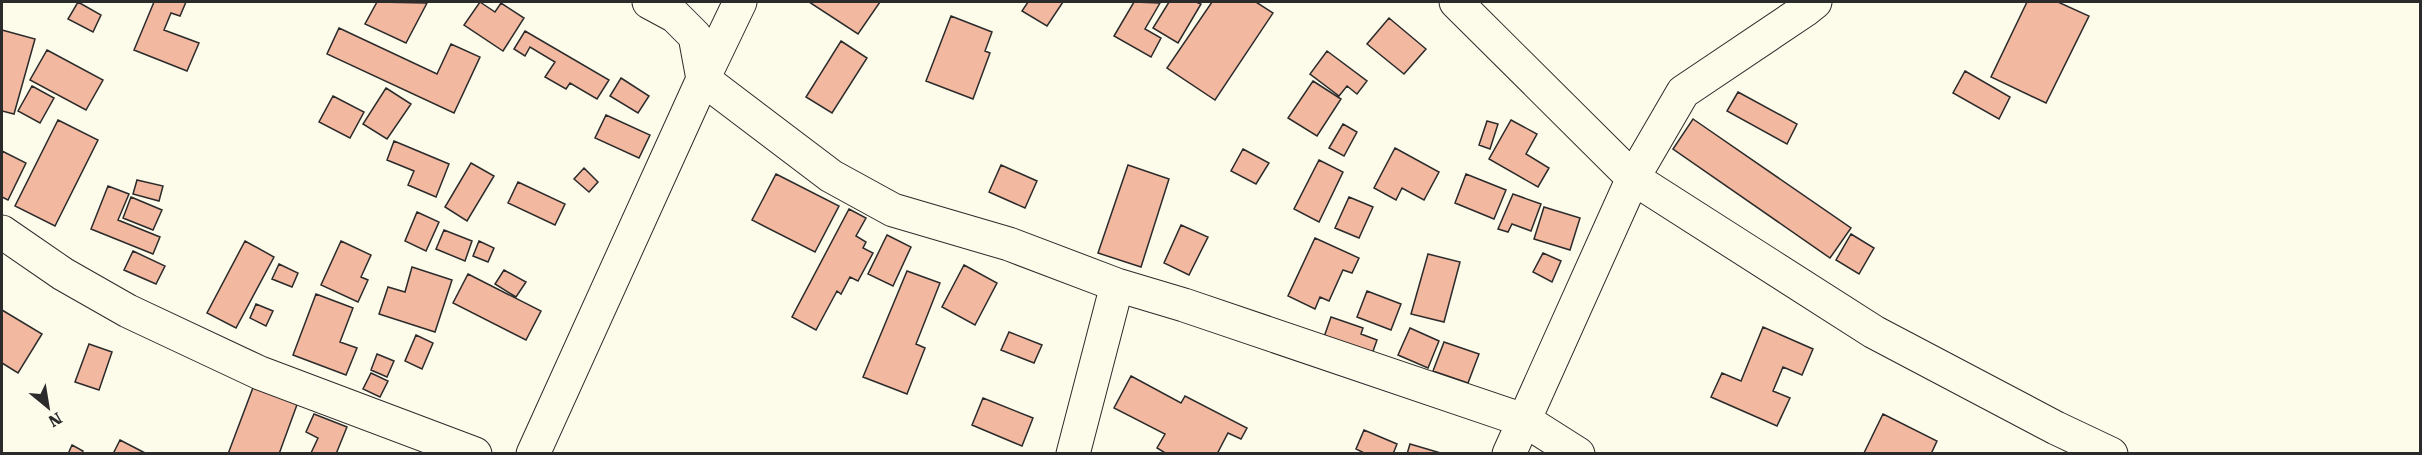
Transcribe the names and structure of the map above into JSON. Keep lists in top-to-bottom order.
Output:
{
  "north": "bottom right"
}
